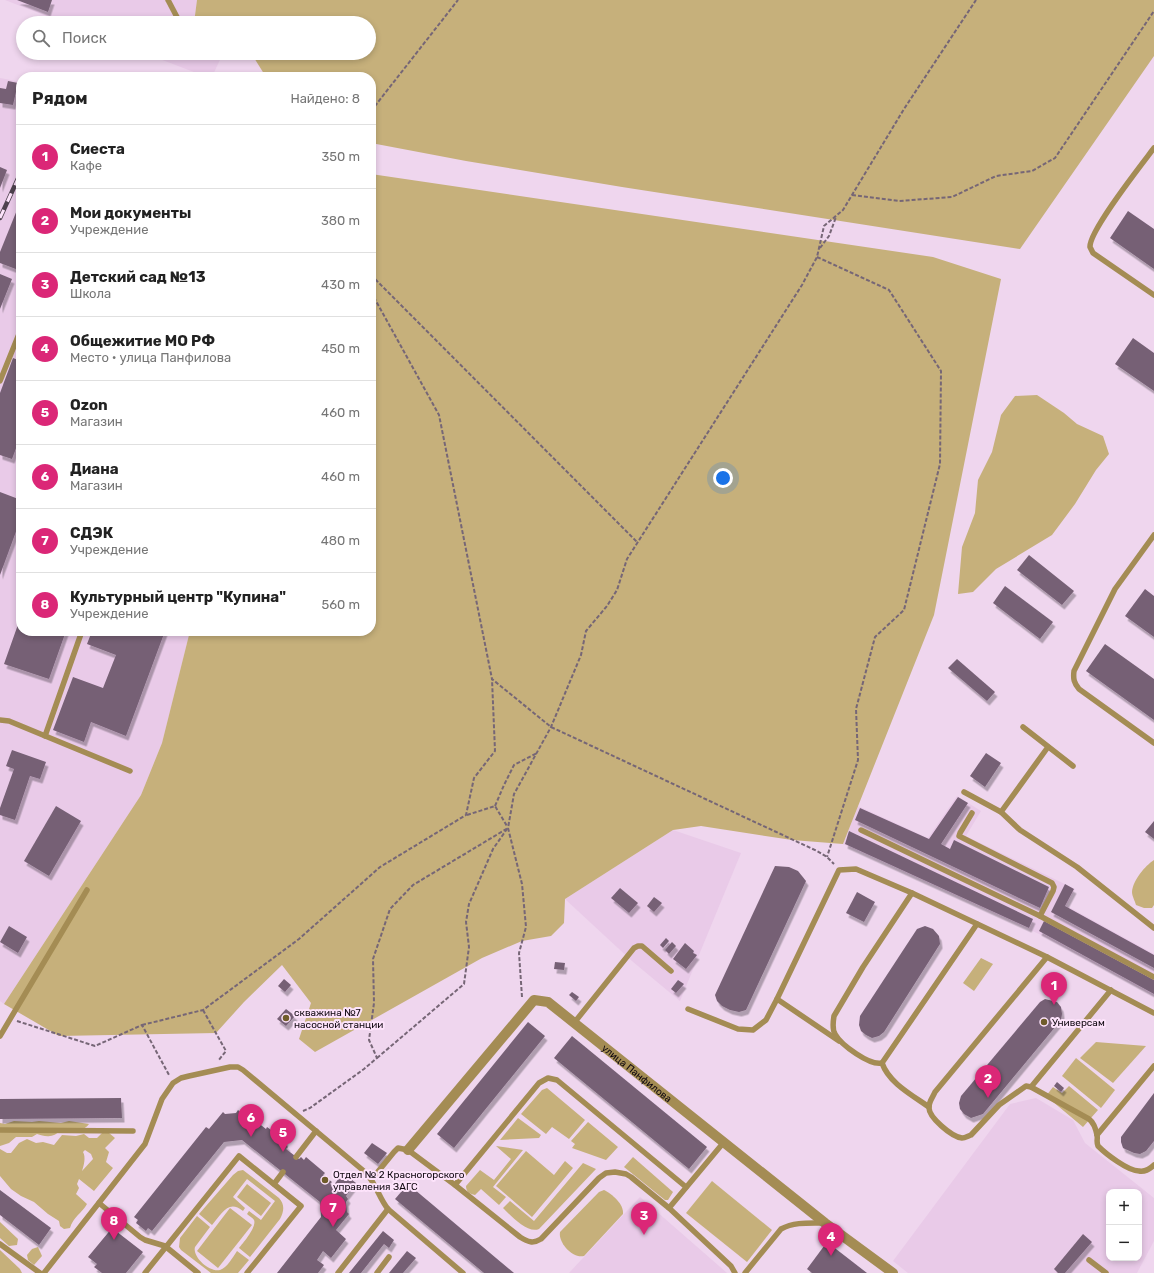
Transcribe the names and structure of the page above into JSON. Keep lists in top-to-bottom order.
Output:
{
  "streets": {
    "street": ["улица Панфилова"]
  },
  "places": ["скважина №7 насосной станции", "Универсам", "Отдел № 2 Красногорского управления ЗАГС"],
  "page": {
    "search": "Поиск",
    "heading": ["Рядом", "Найдено: 8"],
    "list": [
      {
        "mark": "1",
        "name": "Сиеста",
        "note": "Кафе",
        "value": "350 m"
      },
      {
        "mark": "2",
        "name": "Мои документы",
        "note": "Учреждение",
        "value": "380 m"
      },
      {
        "mark": "3",
        "name": "Детский сад №13",
        "note": "Школа",
        "value": "430 m"
      },
      {
        "mark": "4",
        "name": "Общежитие МО РФ",
        "note": "Место · улица Панфилова",
        "value": "450 m"
      },
      {
        "mark": "5",
        "name": "Ozon",
        "note": "Магазин",
        "value": "460 m"
      },
      {
        "mark": "6",
        "name": "Диана",
        "note": "Магазин",
        "value": "460 m"
      },
      {
        "mark": "7",
        "name": "СДЭК",
        "note": "Учреждение",
        "value": "480 m"
      },
      {
        "mark": "8",
        "name": "Культурный центр \"Купина\"",
        "note": "Учреждение",
        "value": "560 m"
      }
    ],
    "pins": [
      "1",
      "2",
      "6",
      "5",
      "7",
      "3",
      "8",
      "4"
    ],
    "map_buttons": ["+", "−"]
  }
}
